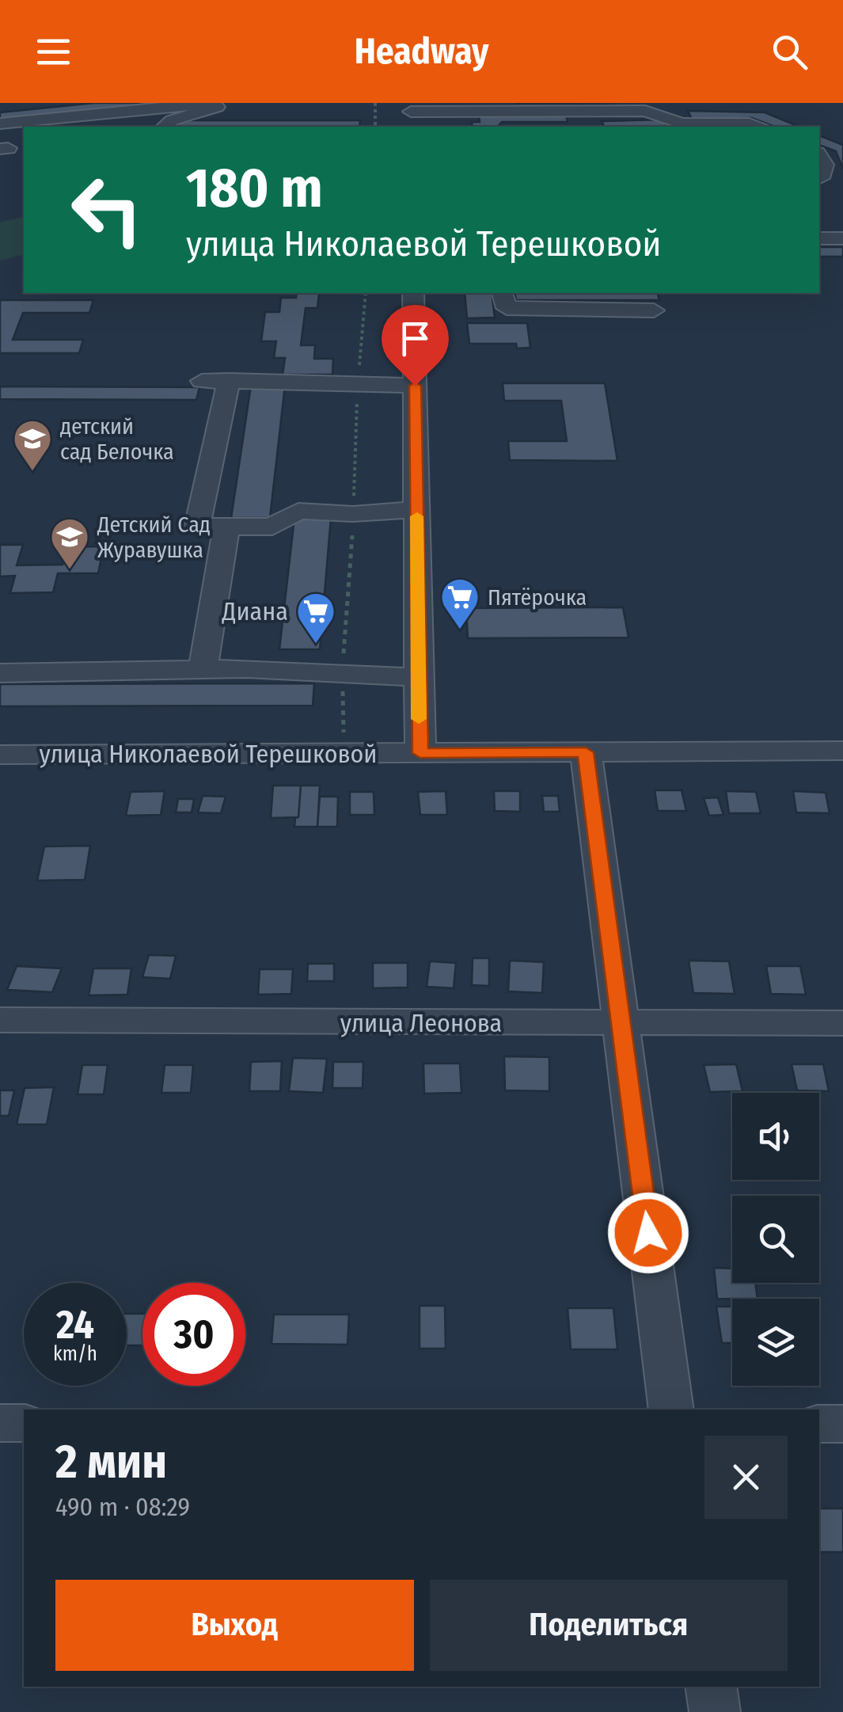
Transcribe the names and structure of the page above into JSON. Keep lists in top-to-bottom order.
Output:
{
  "streets": {
    "street": ["улица Николаевой Терешковой", "улица Леонова"]
  },
  "places": {
    "school or university": ["детский сад Белочка", "Детский Сад Журавушка"],
    "supermarket": ["Пятёрочка", "Диана"]
  },
  "page": {
    "header": "Headway",
    "turn": ["180 m", "улица Николаевой Терешковой"],
    "speed": "24 km/h",
    "limit": "30",
    "heading": ["2 мин", "490 m · 08:29"],
    "buttons": ["Выход", "Поделиться"]
  }
}
